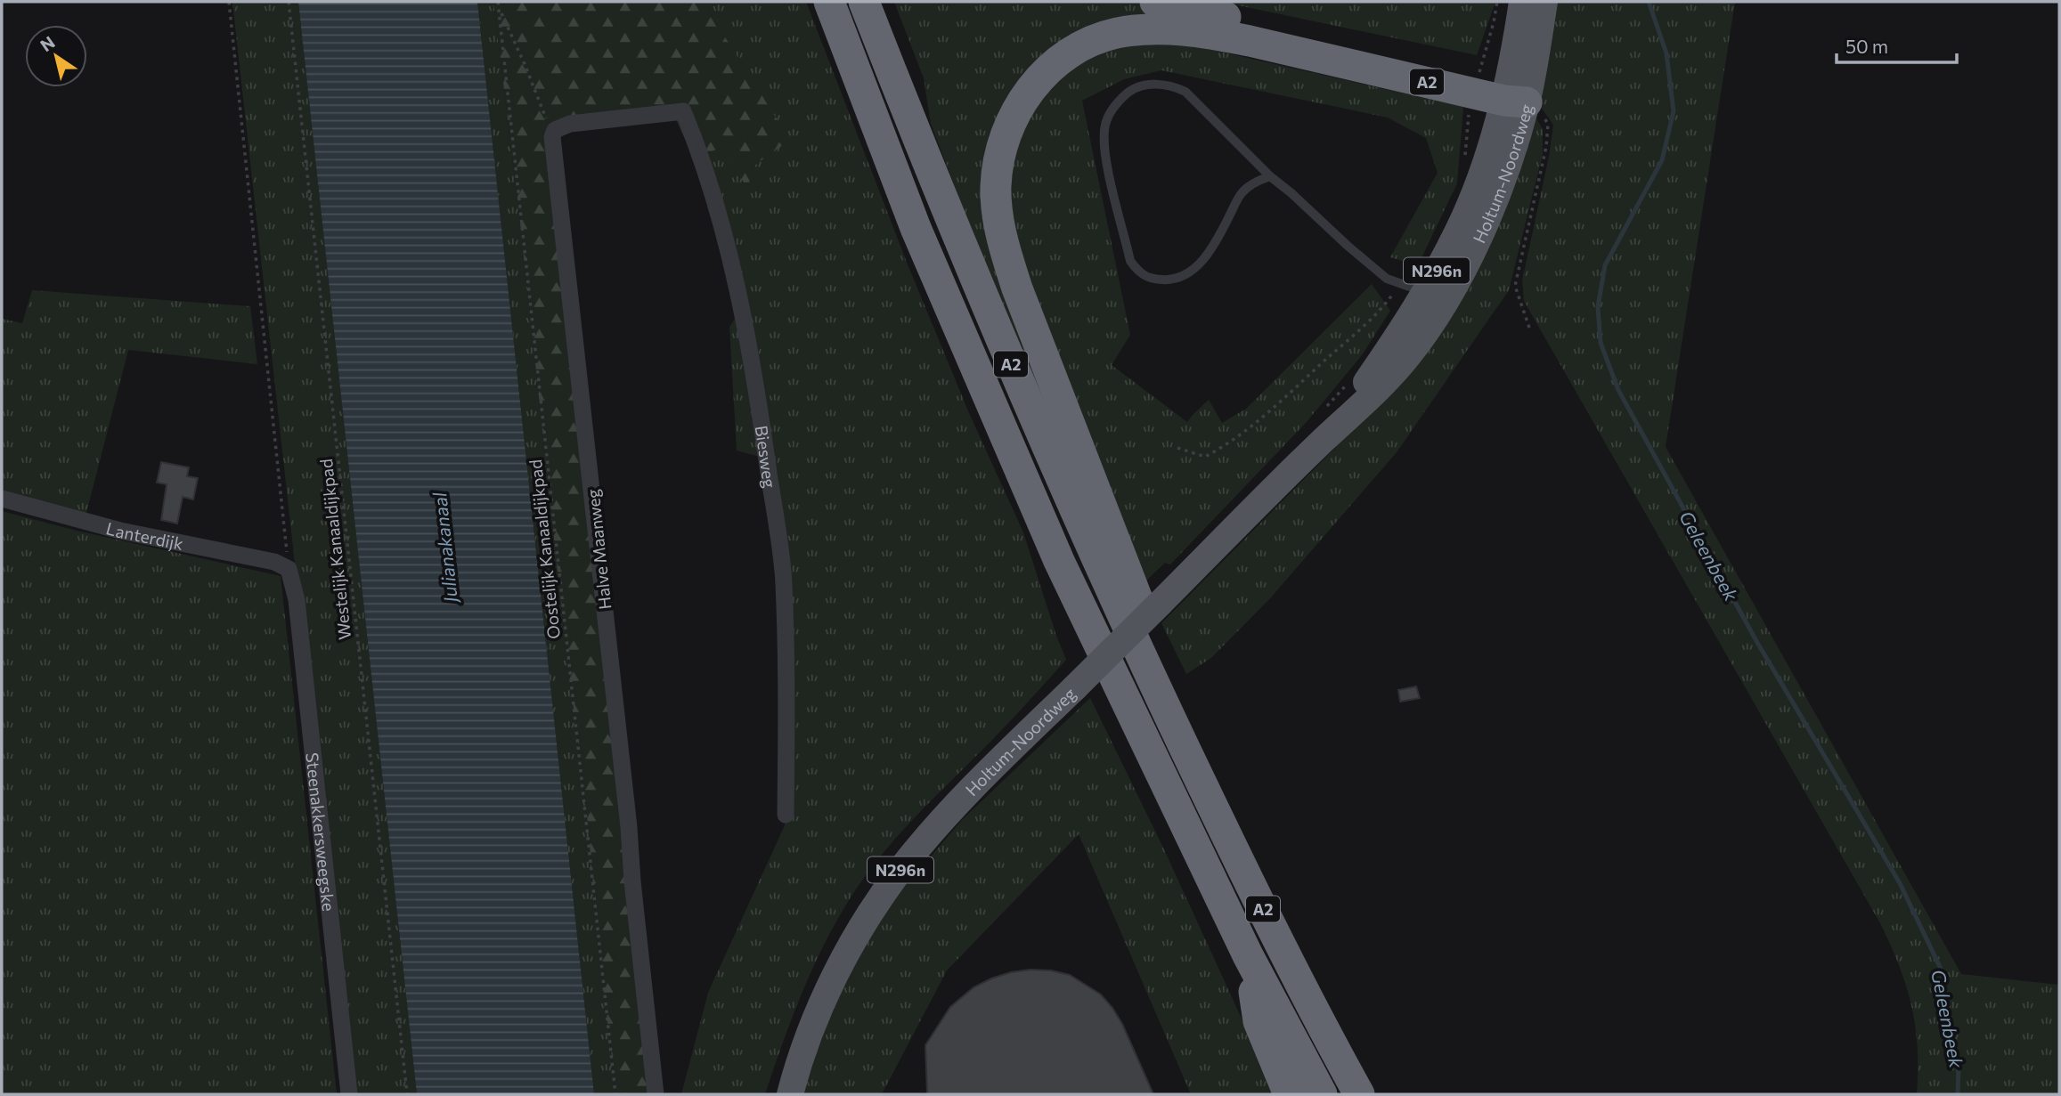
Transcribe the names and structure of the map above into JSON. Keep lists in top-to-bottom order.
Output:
{
  "streets": {
    "highway": ["A2"],
    "main road": ["Holtum-Noordweg", "N296n"],
    "street": [
      "Biesweg",
      "Lanterdijk",
      "Halve Maanweg",
      "Steenakkersweegske"
    ],
    "path": ["Westelijk Kanaaldijkpad", "Oostelijk Kanaaldijkpad"]
  },
  "crossings": [
    ["A2", "Holtum-Noordweg"],
    ["Biesweg", "Halve Maanweg"],
    ["Lanterdijk", "Steenakkersweegske"]
  ],
  "water": ["Julianakanaal", "Geleenbeek"],
  "scale_bar": "50 m",
  "north": "top left"
}
